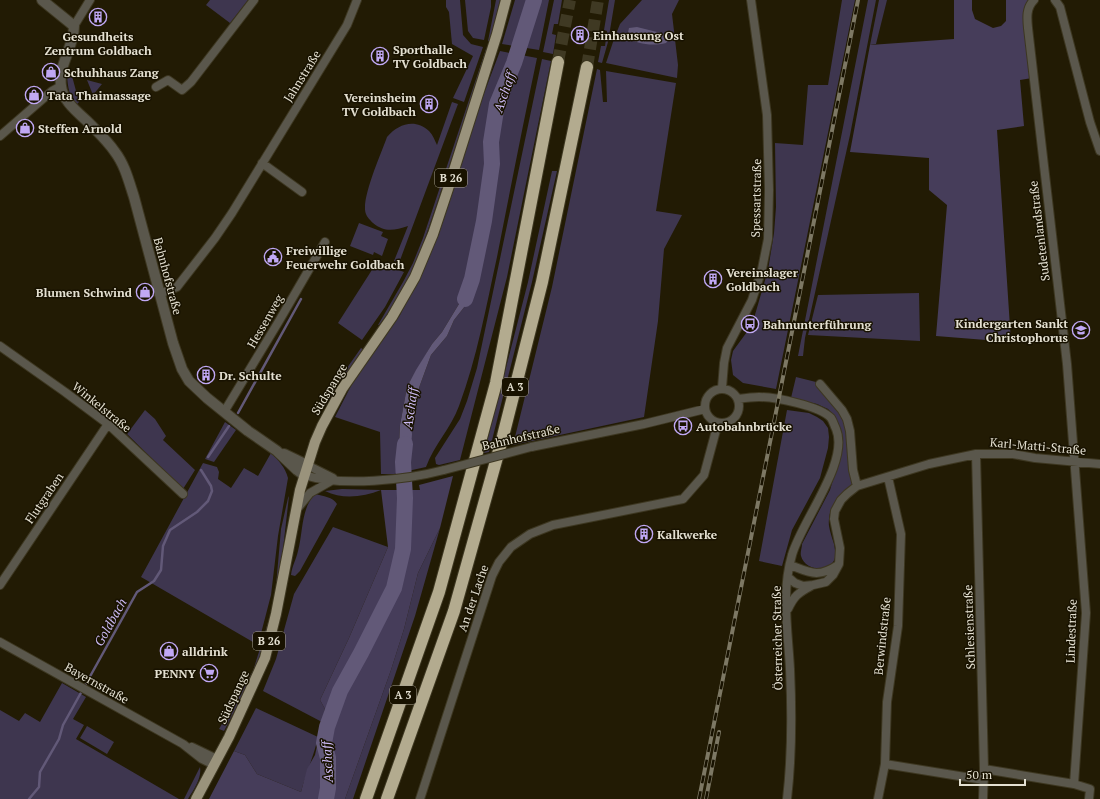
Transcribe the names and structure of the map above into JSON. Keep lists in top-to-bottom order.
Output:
{
  "streets": {
    "highway": ["A 3"],
    "main road": ["B 26", "Südspange"],
    "street": [
      "Jahnstraße",
      "Spessartstraße",
      "Sudetenlandstraße",
      "Bahnhofstraße",
      "Hessenweg",
      "Winkelstraße",
      "Karl-Matti-Straße",
      "Flutgraben",
      "An der Lache",
      "Schlesienstraße",
      "Lindestraße",
      "Berwindstraße",
      "Österreicher Straße",
      "Bayernstraße"
    ]
  },
  "crossings": [
    ["Jahnstraße", "Bahnhofstraße"],
    ["Spessartstraße", "Bahnhofstraße"],
    ["Spessartstraße", "An der Lache"],
    ["Spessartstraße", "Österreicher Straße"],
    ["Sudetenlandstraße", "Karl-Matti-Straße"],
    ["Sudetenlandstraße", "Lindestraße"],
    ["Bahnhofstraße", "Hessenweg"],
    ["Bahnhofstraße", "Südspange"],
    ["Bahnhofstraße", "An der Lache"],
    ["Bahnhofstraße", "Österreicher Straße"],
    ["Südspange", "Bayernstraße"],
    ["Winkelstraße", "Flutgraben"],
    ["Karl-Matti-Straße", "Schlesienstraße"],
    ["Karl-Matti-Straße", "Lindestraße"],
    ["Karl-Matti-Straße", "Berwindstraße"],
    ["An der Lache", "Österreicher Straße"]
  ],
  "water": ["Aschaff", "Goldbach"],
  "places": {
    "building": [
      "Gesundheits Zentrum Goldbach",
      "Einhausung Ost",
      "Sporthalle TV Goldbach",
      "Vereinsheim TV Goldbach",
      "Vereinslager Goldbach",
      "Dr. Schulte",
      "Kalkwerke"
    ],
    "shop": [
      "Schuhhaus Zang",
      "Tata Thaimassage",
      "Steffen Arnold",
      "Blumen Schwind",
      "alldrink"
    ],
    "public building": ["Freiwillige Feuerwehr Goldbach"],
    "bus stop": ["Bahnunterführung", "Autobahnbrücke"],
    "school or university": ["Kindergarten Sankt Christophorus"],
    "supermarket": ["PENNY"]
  },
  "scale_bar": "50 m"
}
